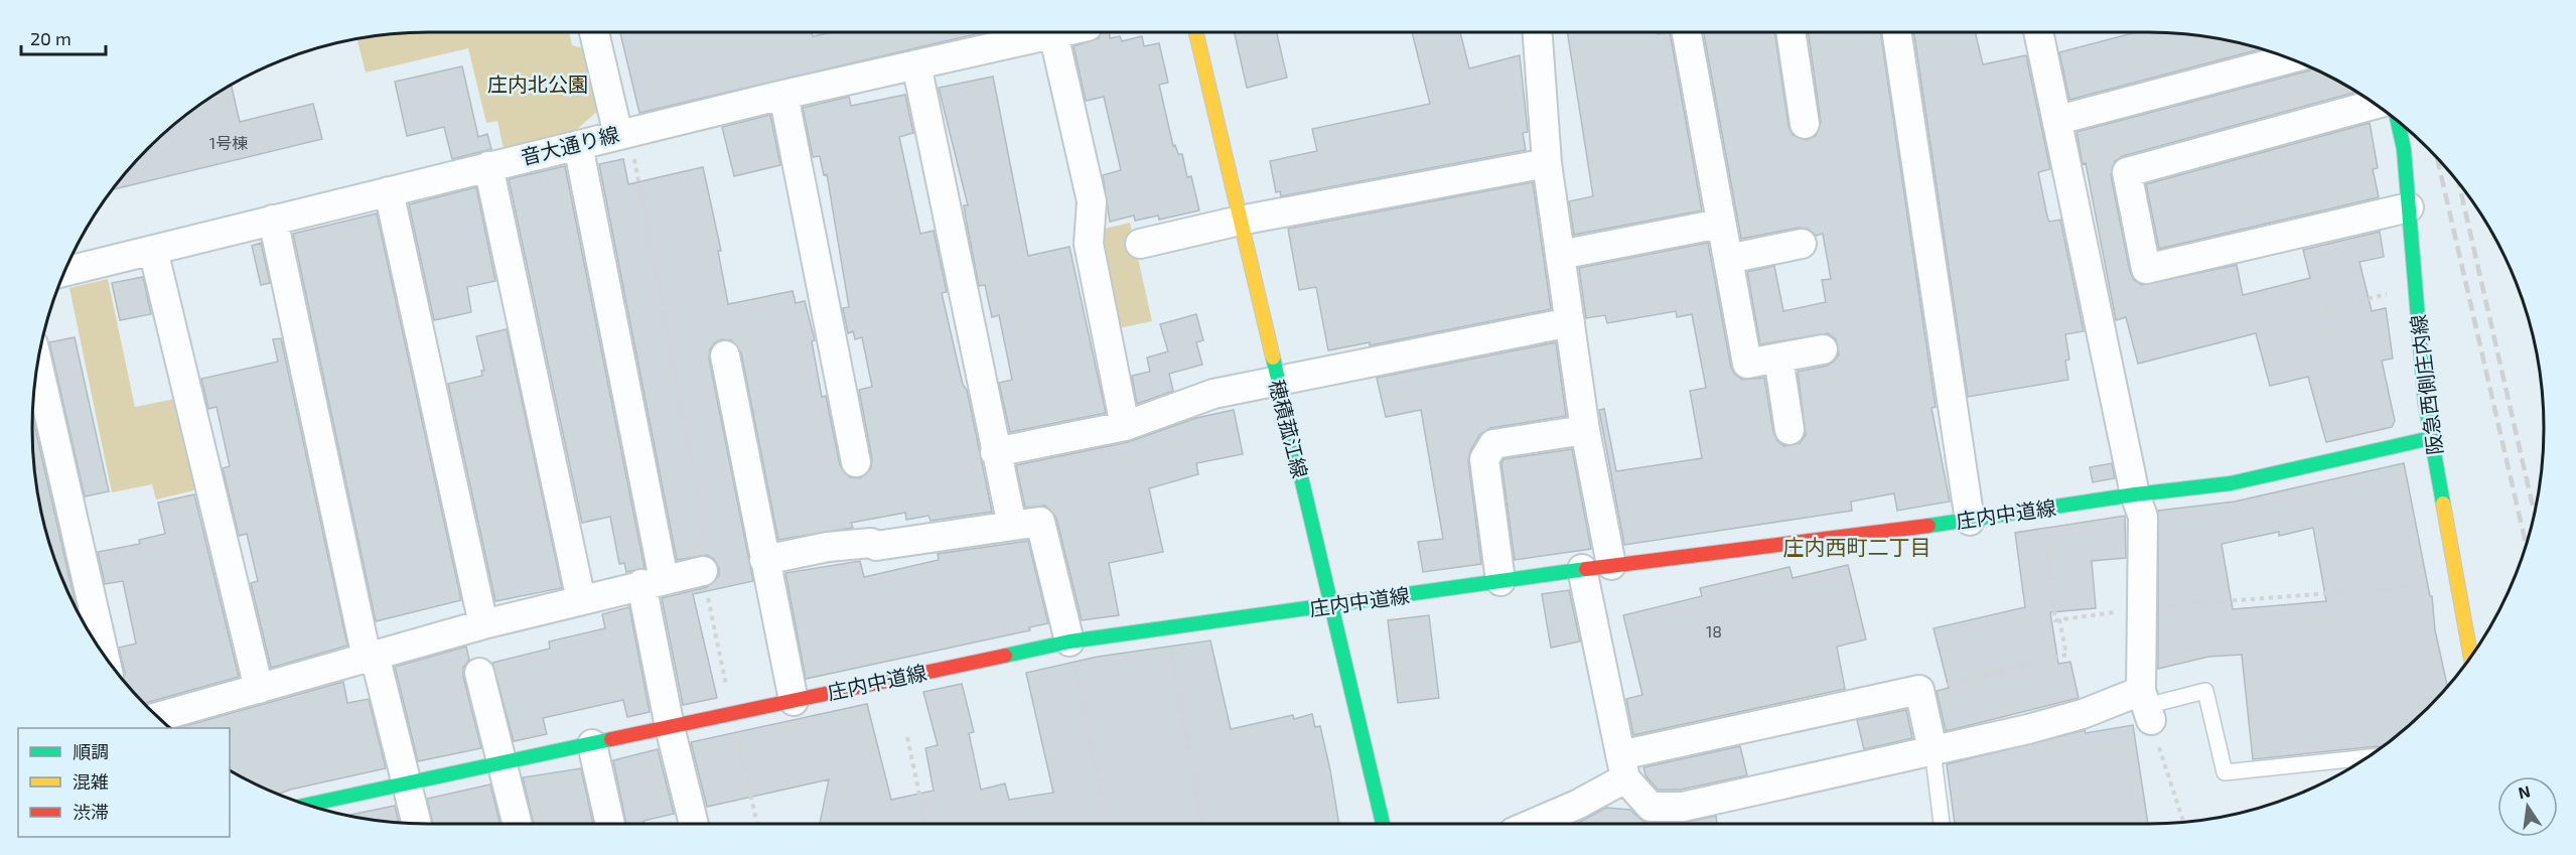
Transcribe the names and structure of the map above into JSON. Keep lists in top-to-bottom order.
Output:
{
  "streets": {
    "street": [
      "音大通り線",
      "阪急西側庄内線",
      "穂積菰江線",
      "庄内中道線"
    ]
  },
  "crossings": [
    ["阪急西側庄内線", "庄内中道線"],
    ["穂積菰江線", "庄内中道線"]
  ],
  "districts": ["庄内西町二丁目"],
  "parks": ["庄内北公園"],
  "house_numbers": ["1号棟", "18"],
  "legend": ["順調", "混雑", "渋滞"],
  "scale_bar": "20 m",
  "north": "top"
}
